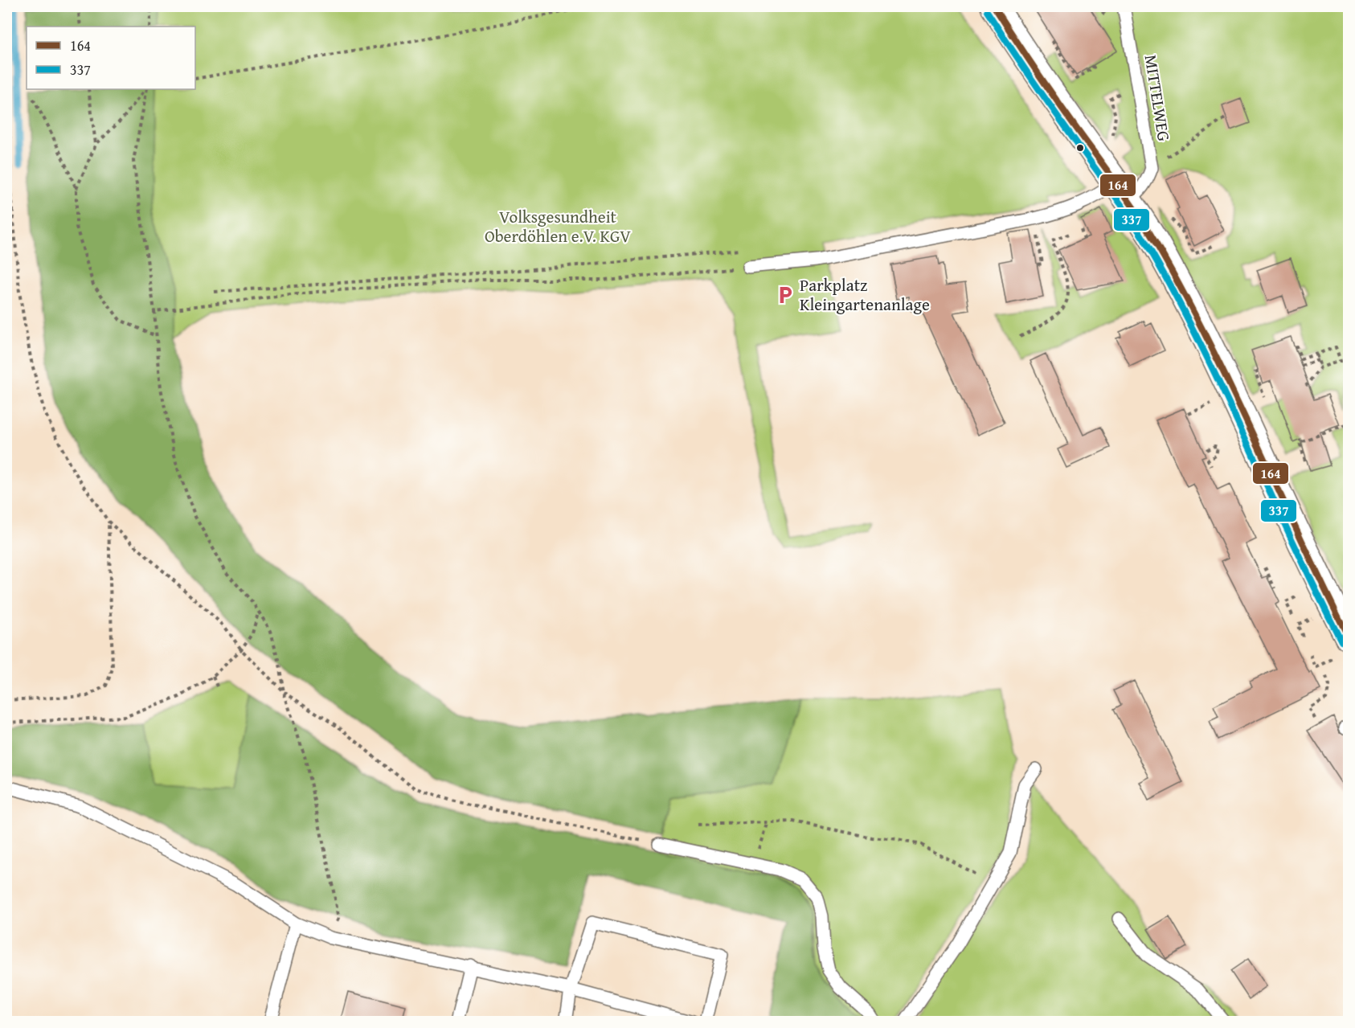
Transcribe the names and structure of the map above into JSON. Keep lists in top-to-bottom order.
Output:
{
  "streets": {
    "lane": ["MITTELWEG"]
  },
  "parks": ["Volksgesundheit Oberdöhlen e.V. KGV"],
  "places": {
    "parking": ["Parkplatz Kleingartenanlage"]
  },
  "lines": ["transit line 164", "transit line 337"],
  "legend": ["164", "337"]
}
